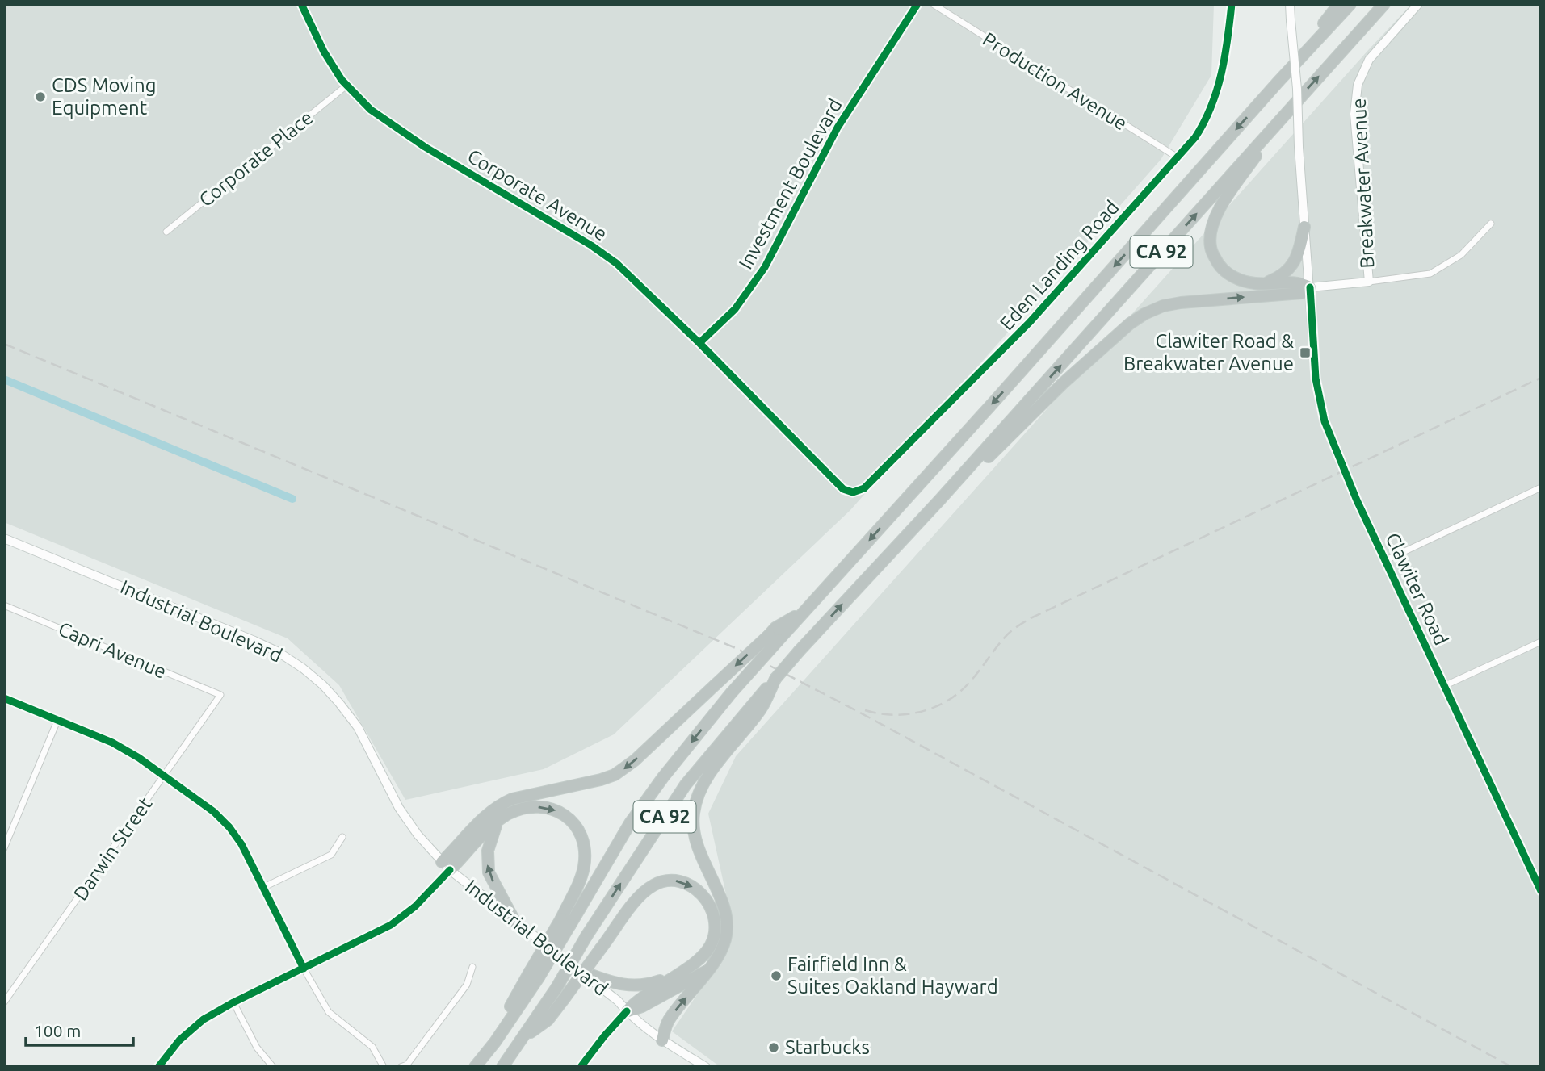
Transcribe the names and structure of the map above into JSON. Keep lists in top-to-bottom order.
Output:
{
  "streets": {
    "highway": ["CA 92"],
    "street": [
      "Production Avenue",
      "Corporate Place",
      "Breakwater Avenue",
      "Investment Boulevard",
      "Corporate Avenue",
      "Eden Landing Road",
      "Clawiter Road",
      "Industrial Boulevard",
      "Capri Avenue",
      "Darwin Street"
    ]
  },
  "crossings": [
    ["Production Avenue", "Eden Landing Road"],
    ["Corporate Place", "Corporate Avenue"],
    ["Investment Boulevard", "Corporate Avenue"],
    ["Corporate Avenue", "Eden Landing Road"],
    ["Capri Avenue", "Darwin Street"]
  ],
  "places": {
    "other": ["CDS Moving Equipment", "Fairfield Inn & Suites Oakland Hayward", "Starbucks"],
    "transit": ["Clawiter Road & Breakwater Avenue"]
  },
  "scale_bar": "100 m"
}
